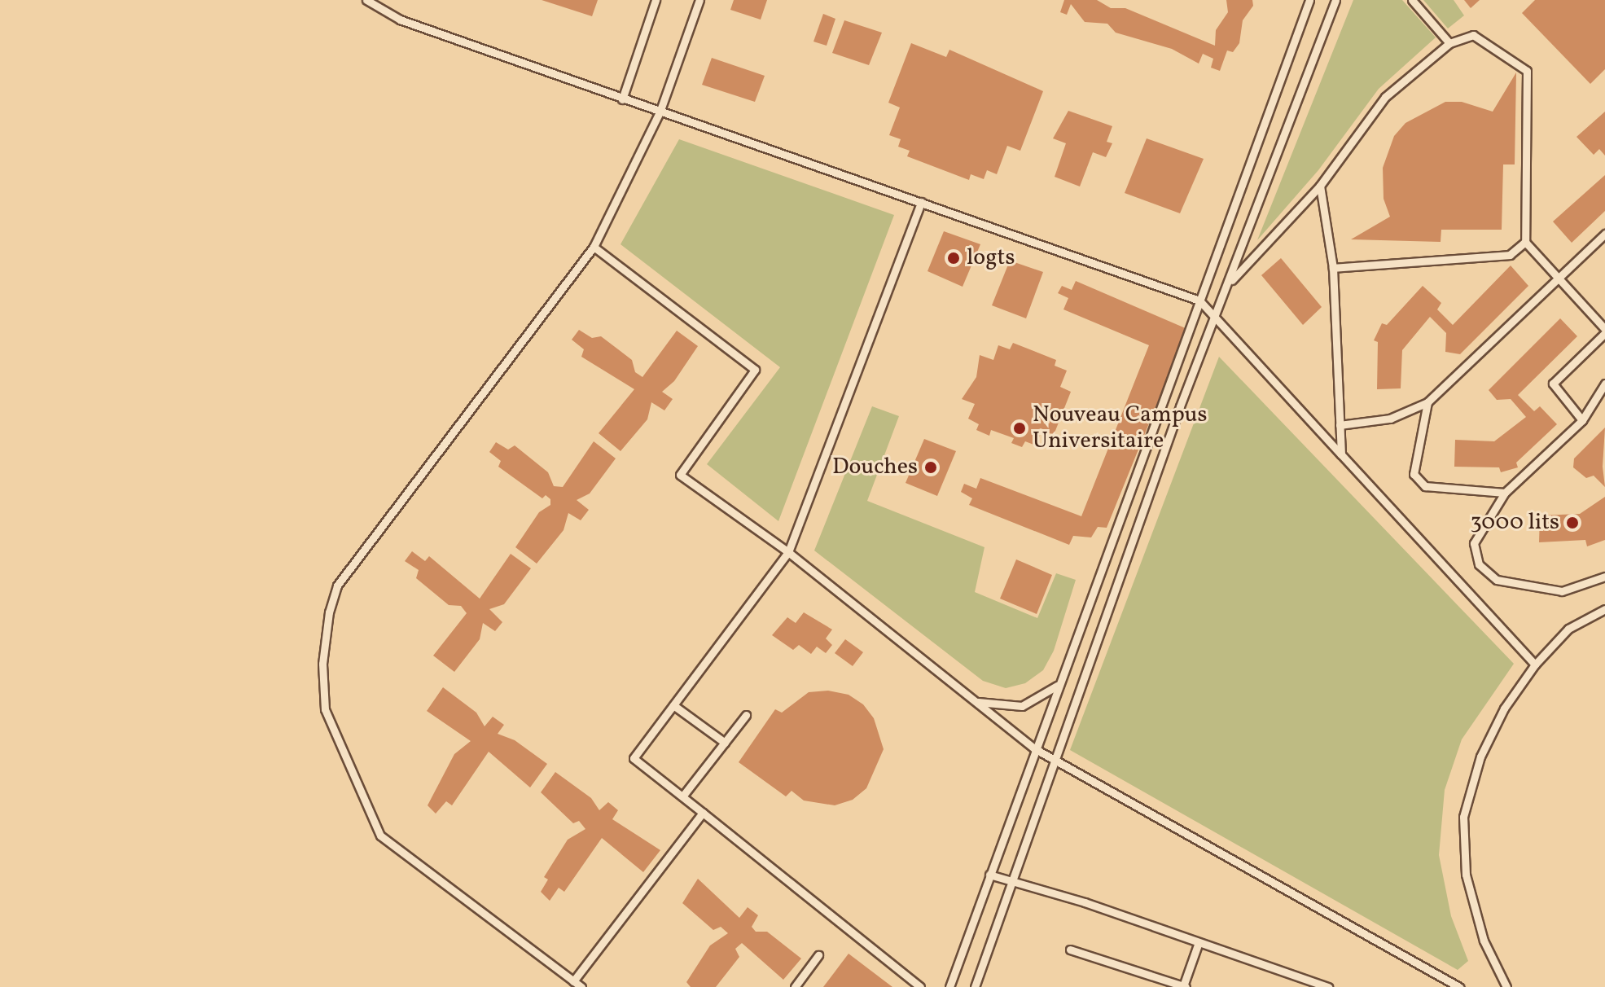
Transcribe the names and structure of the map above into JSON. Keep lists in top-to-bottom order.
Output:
{
  "places": [
    "logts",
    "Nouveau Campus Universitaire",
    "Douches",
    "3000 lits"
  ]
}
